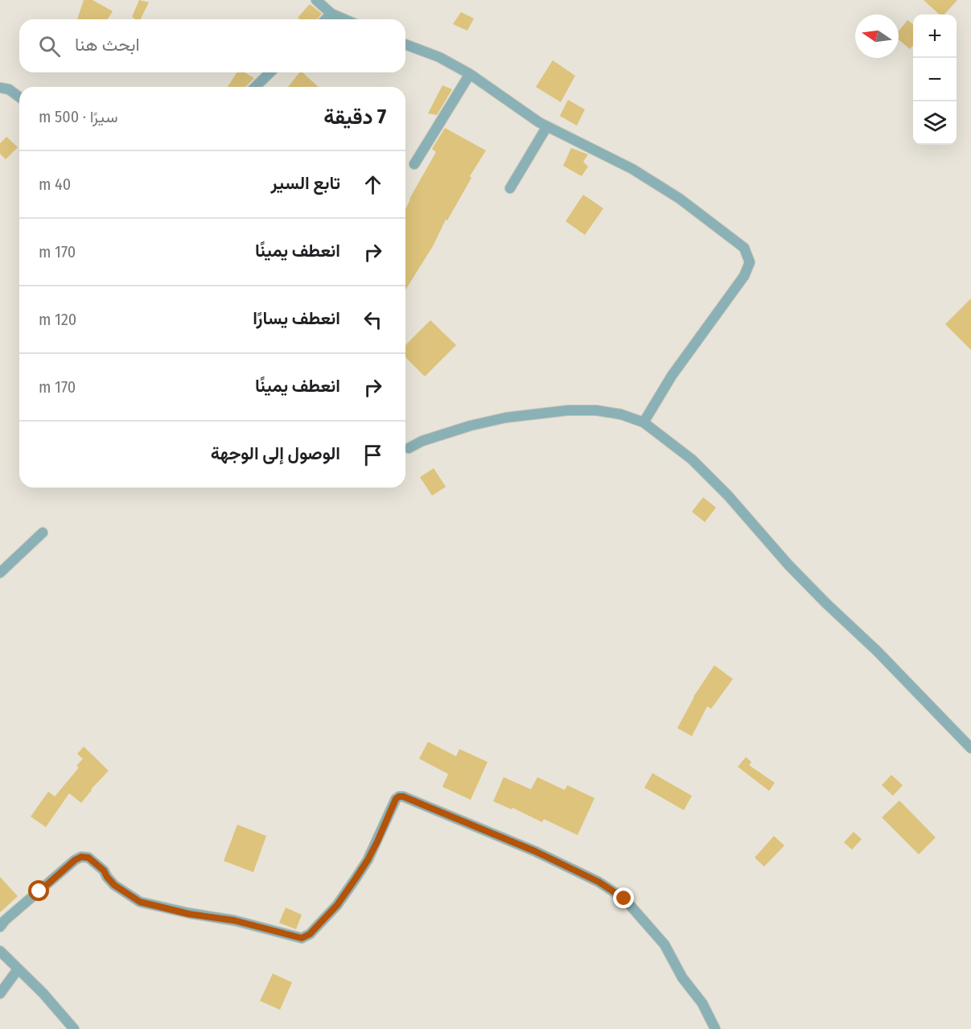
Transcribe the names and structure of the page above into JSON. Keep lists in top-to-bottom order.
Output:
{
  "north": "left",
  "page": {
    "map_buttons": ["+", "−"],
    "search": "ابحث هنا",
    "heading": ["7 دقيقة", "سيرًا · 500 m"],
    "list": [
      ["تابع السير", "40 m"],
      ["انعطف يمينًا", "170 m"],
      ["انعطف يسارًا", "120 m"],
      ["انعطف يمينًا", "170 m"],
      "الوصول إلى الوجهة"
    ]
  }
}
